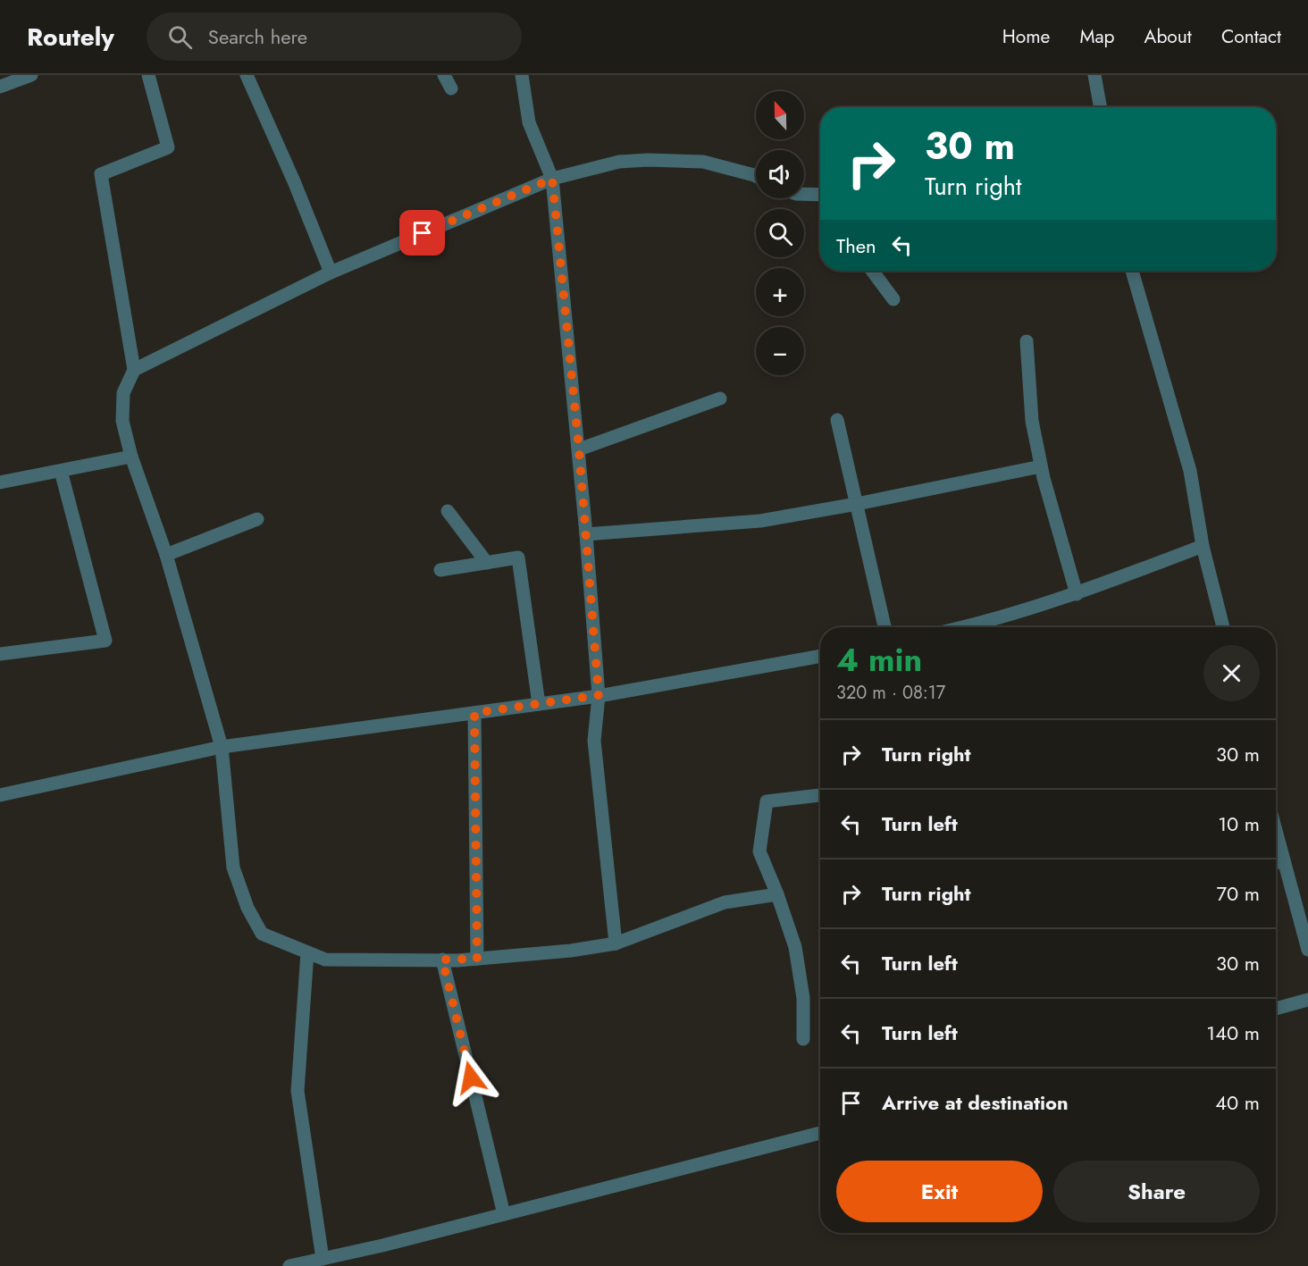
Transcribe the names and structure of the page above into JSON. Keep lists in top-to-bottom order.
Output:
{
  "north": "top",
  "page": {
    "header": "Routely",
    "search": "Search here",
    "nav": [
      "Home",
      "Map",
      "About",
      "Contact"
    ],
    "map_buttons": ["+", "−"],
    "turn": ["30 m", "Turn right"],
    "then": "Then",
    "heading": ["4 min", "320 m · 08:17"],
    "list": [
      {
        "name": "Turn right",
        "value": "30 m"
      },
      {
        "name": "Turn left",
        "value": "10 m"
      },
      {
        "name": "Turn right",
        "value": "70 m"
      },
      {
        "name": "Turn left",
        "value": "30 m"
      },
      {
        "name": "Turn left",
        "value": "140 m"
      },
      {
        "name": "Arrive at destination",
        "value": "40 m"
      }
    ],
    "buttons": ["Exit", "Share"]
  }
}
